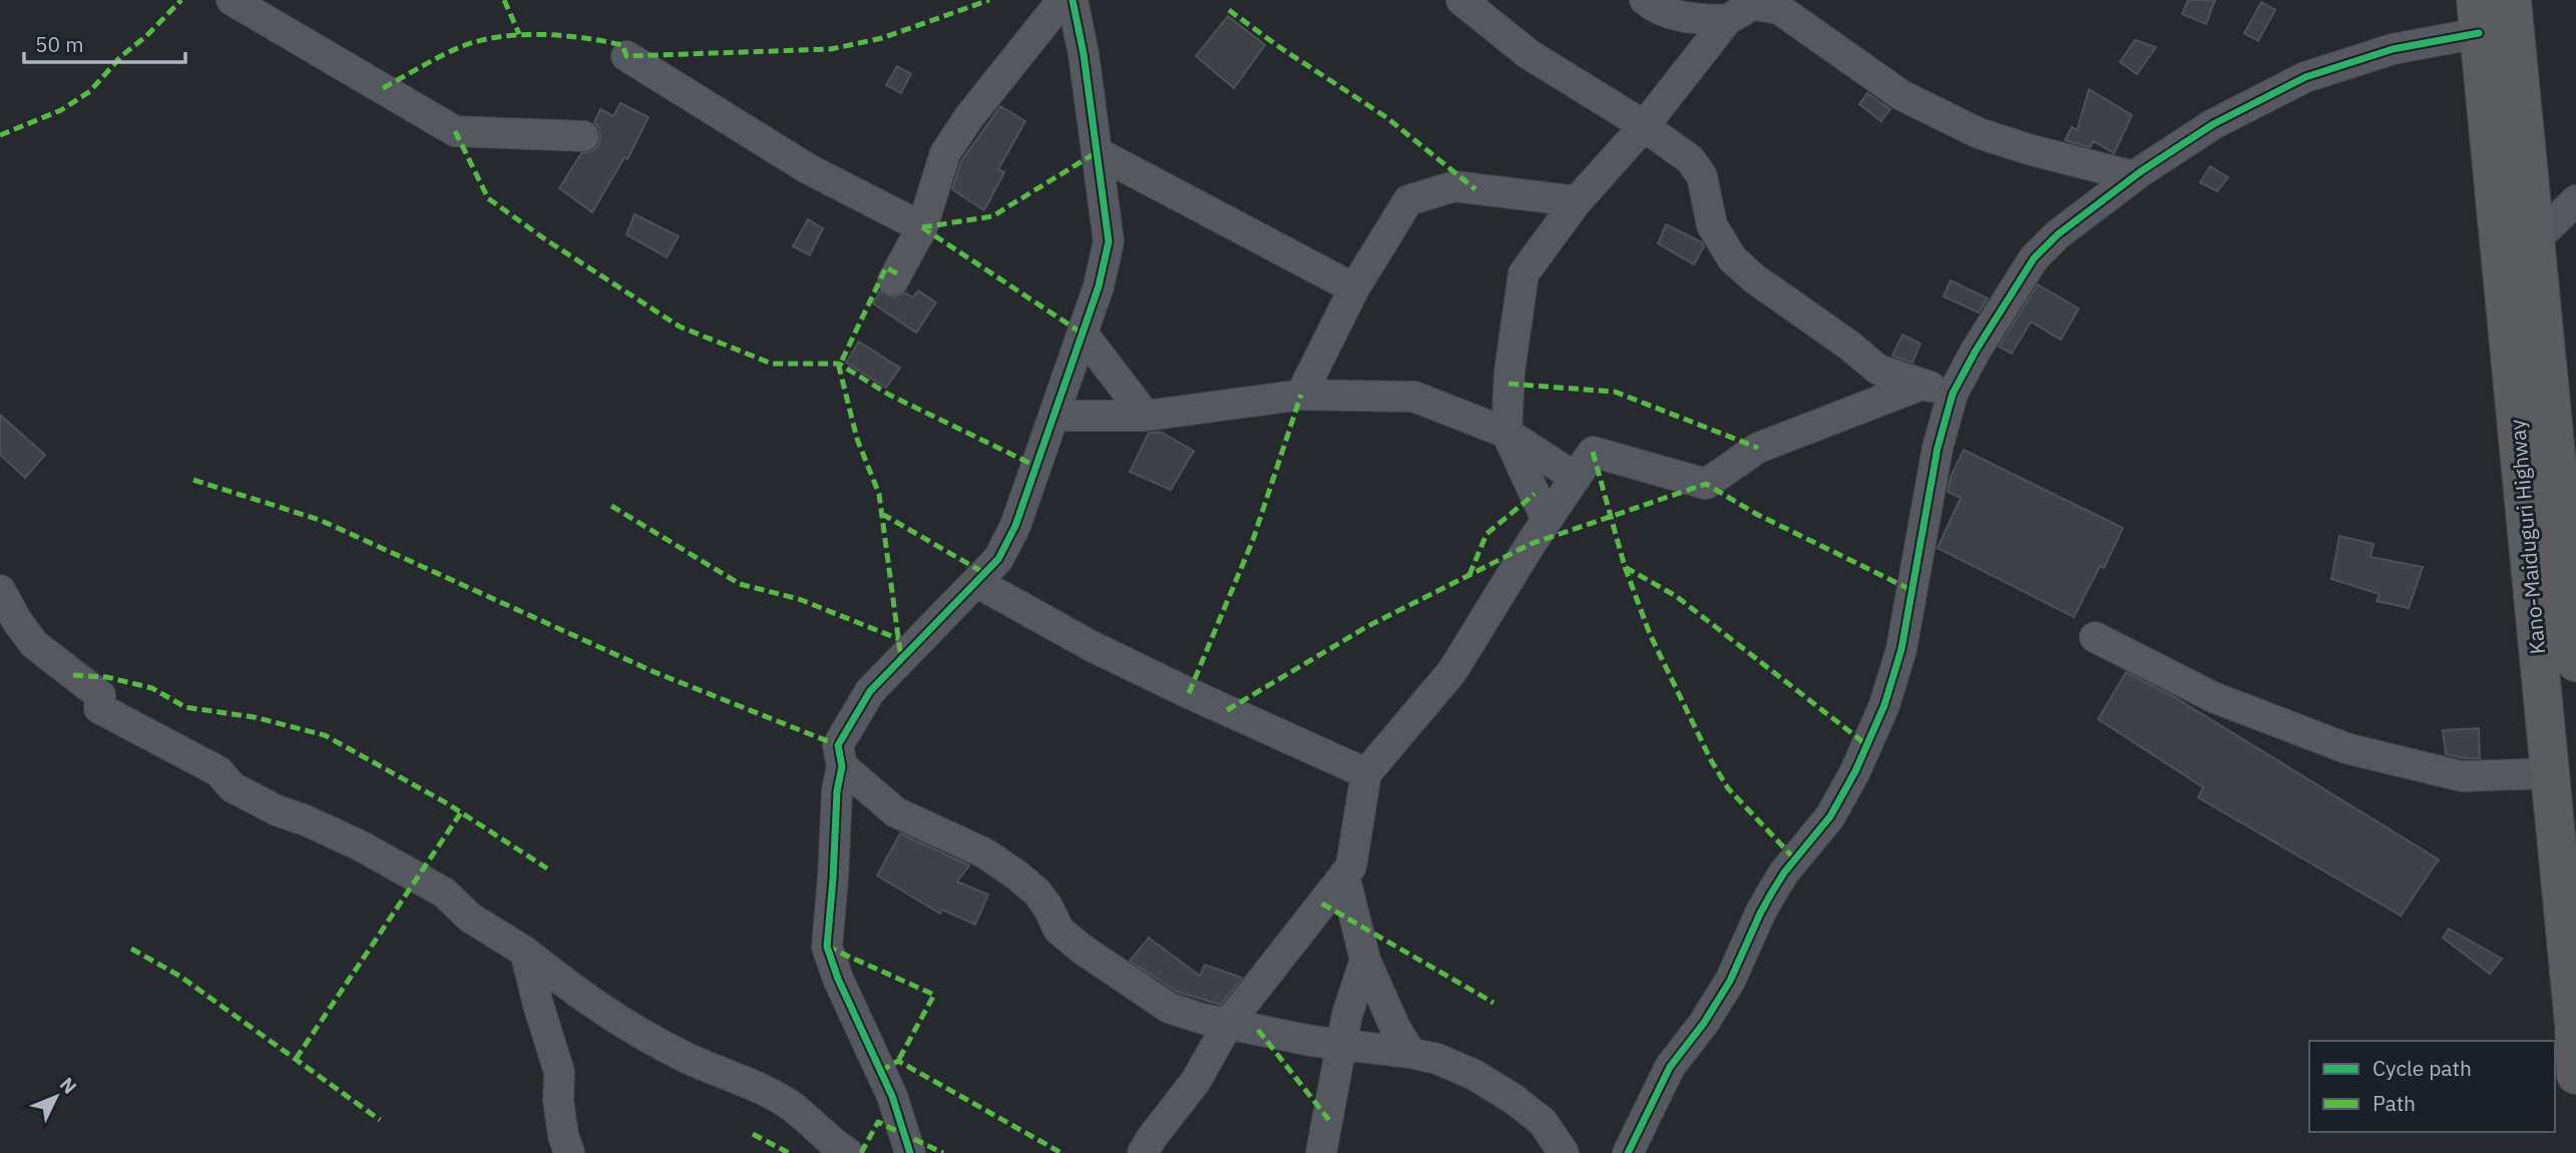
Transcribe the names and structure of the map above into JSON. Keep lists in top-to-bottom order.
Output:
{
  "streets": {
    "highway": ["Kano-Maiduguri Highway"]
  },
  "legend": ["Cycle path", "Path"],
  "scale_bar": "50 m",
  "north": "top right"
}
